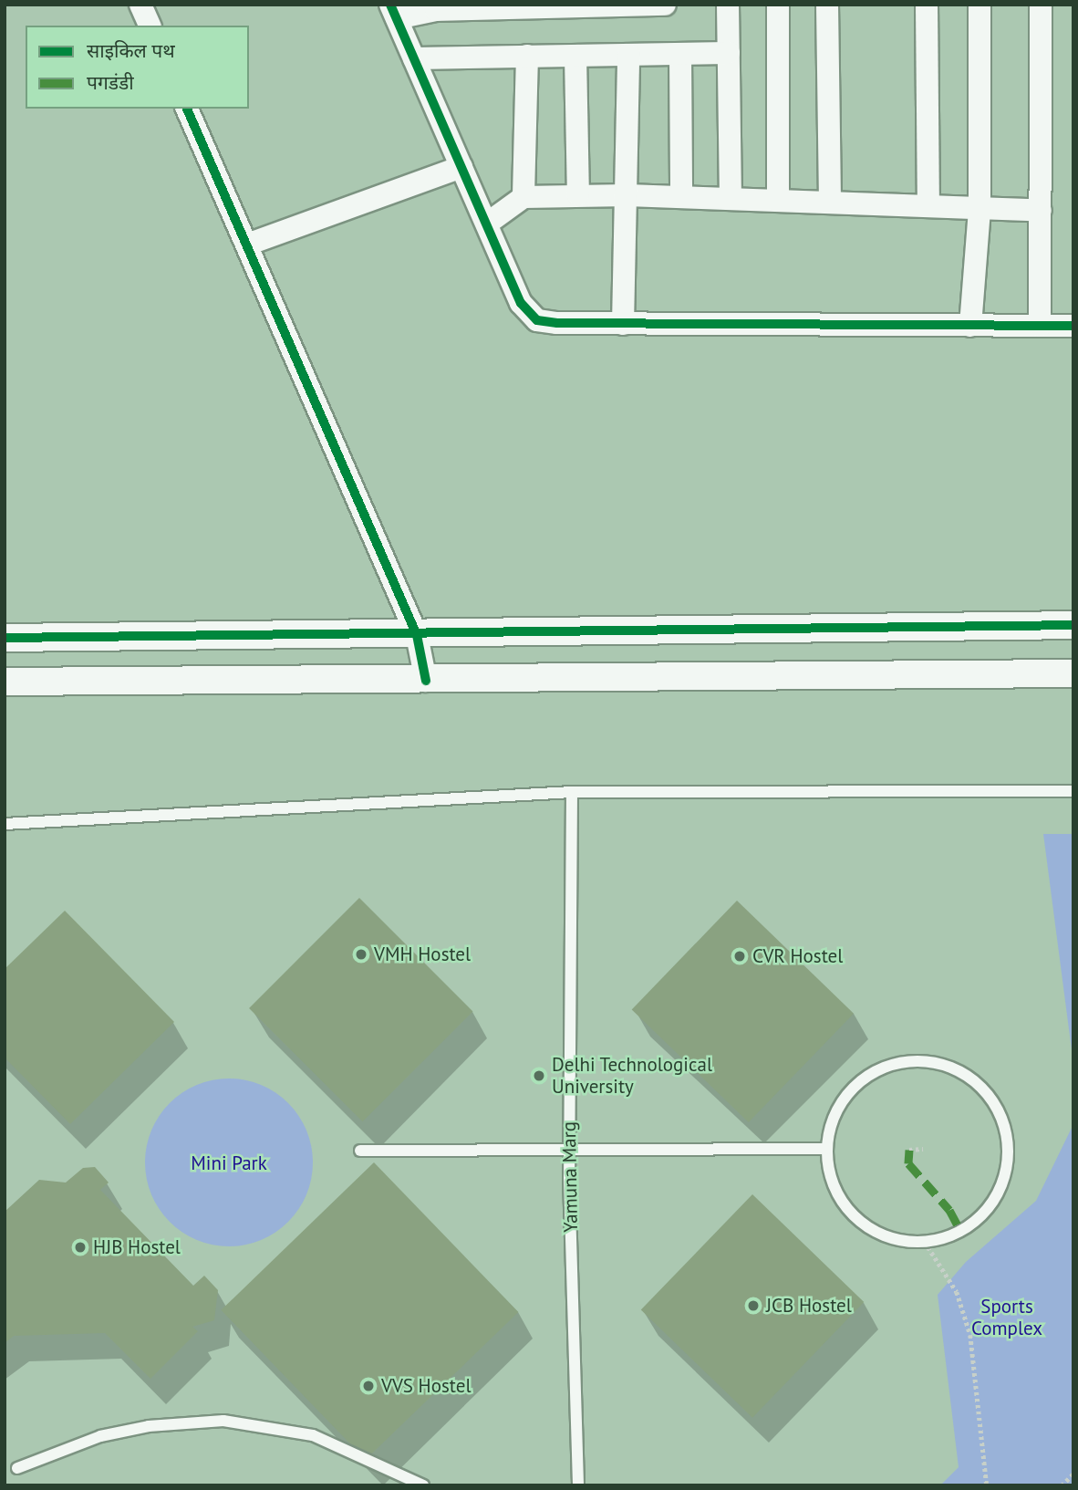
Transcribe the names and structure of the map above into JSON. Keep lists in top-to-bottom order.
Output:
{
  "streets": {
    "lane": ["Yamuna Marg"]
  },
  "parks": ["Mini Park", "Sports Complex"],
  "places": [
    "VMH Hostel",
    "CVR Hostel",
    "Delhi Technological University",
    "HJB Hostel",
    "JCB Hostel",
    "VVS Hostel"
  ],
  "legend": ["साइकिल पथ", "पगडंडी"]
}
